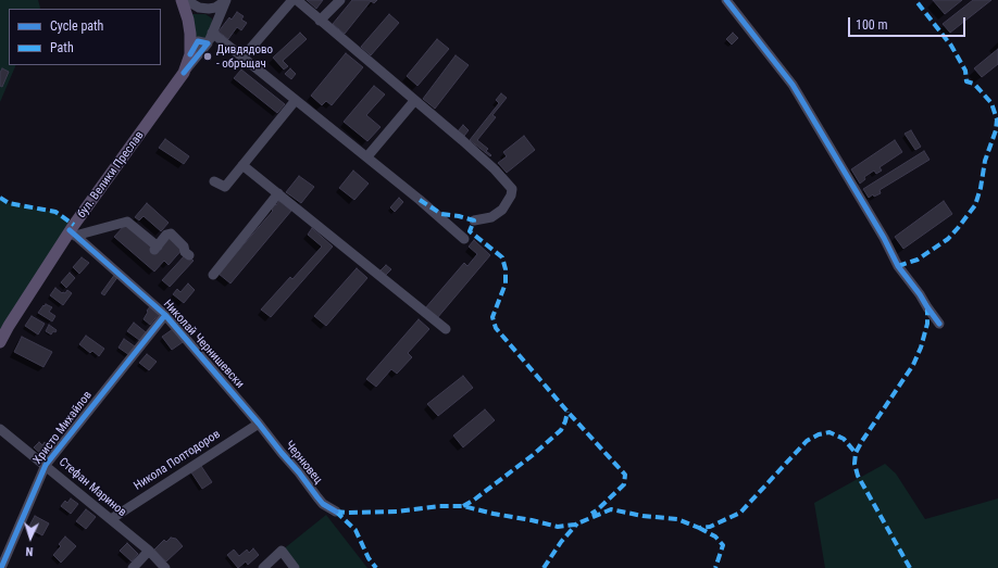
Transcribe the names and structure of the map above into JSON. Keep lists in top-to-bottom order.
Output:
{
  "streets": {
    "main road": ["бул. Велики Преслав"],
    "street": [
      "Николай Чернишевски",
      "Христо Михайлов",
      "Никола Поптодоров",
      "Чернювец",
      "Стефан Маринов"
    ]
  },
  "crossings": [
    ["бул. Велики Преслав", "Николай Чернишевски"],
    ["Николай Чернишевски", "Христо Михайлов"],
    ["Николай Чернишевски", "Никола Поптодоров"],
    ["Николай Чернишевски", "Чернювец"],
    ["Христо Михайлов", "Стефан Маринов"],
    ["Никола Поптодоров", "Чернювец"],
    ["Никола Поптодоров", "Стефан Маринов"]
  ],
  "places": ["Дивдядово - обръщач"],
  "legend": ["Cycle path", "Path"],
  "scale_bar": "100 m",
  "north": "bottom"
}
